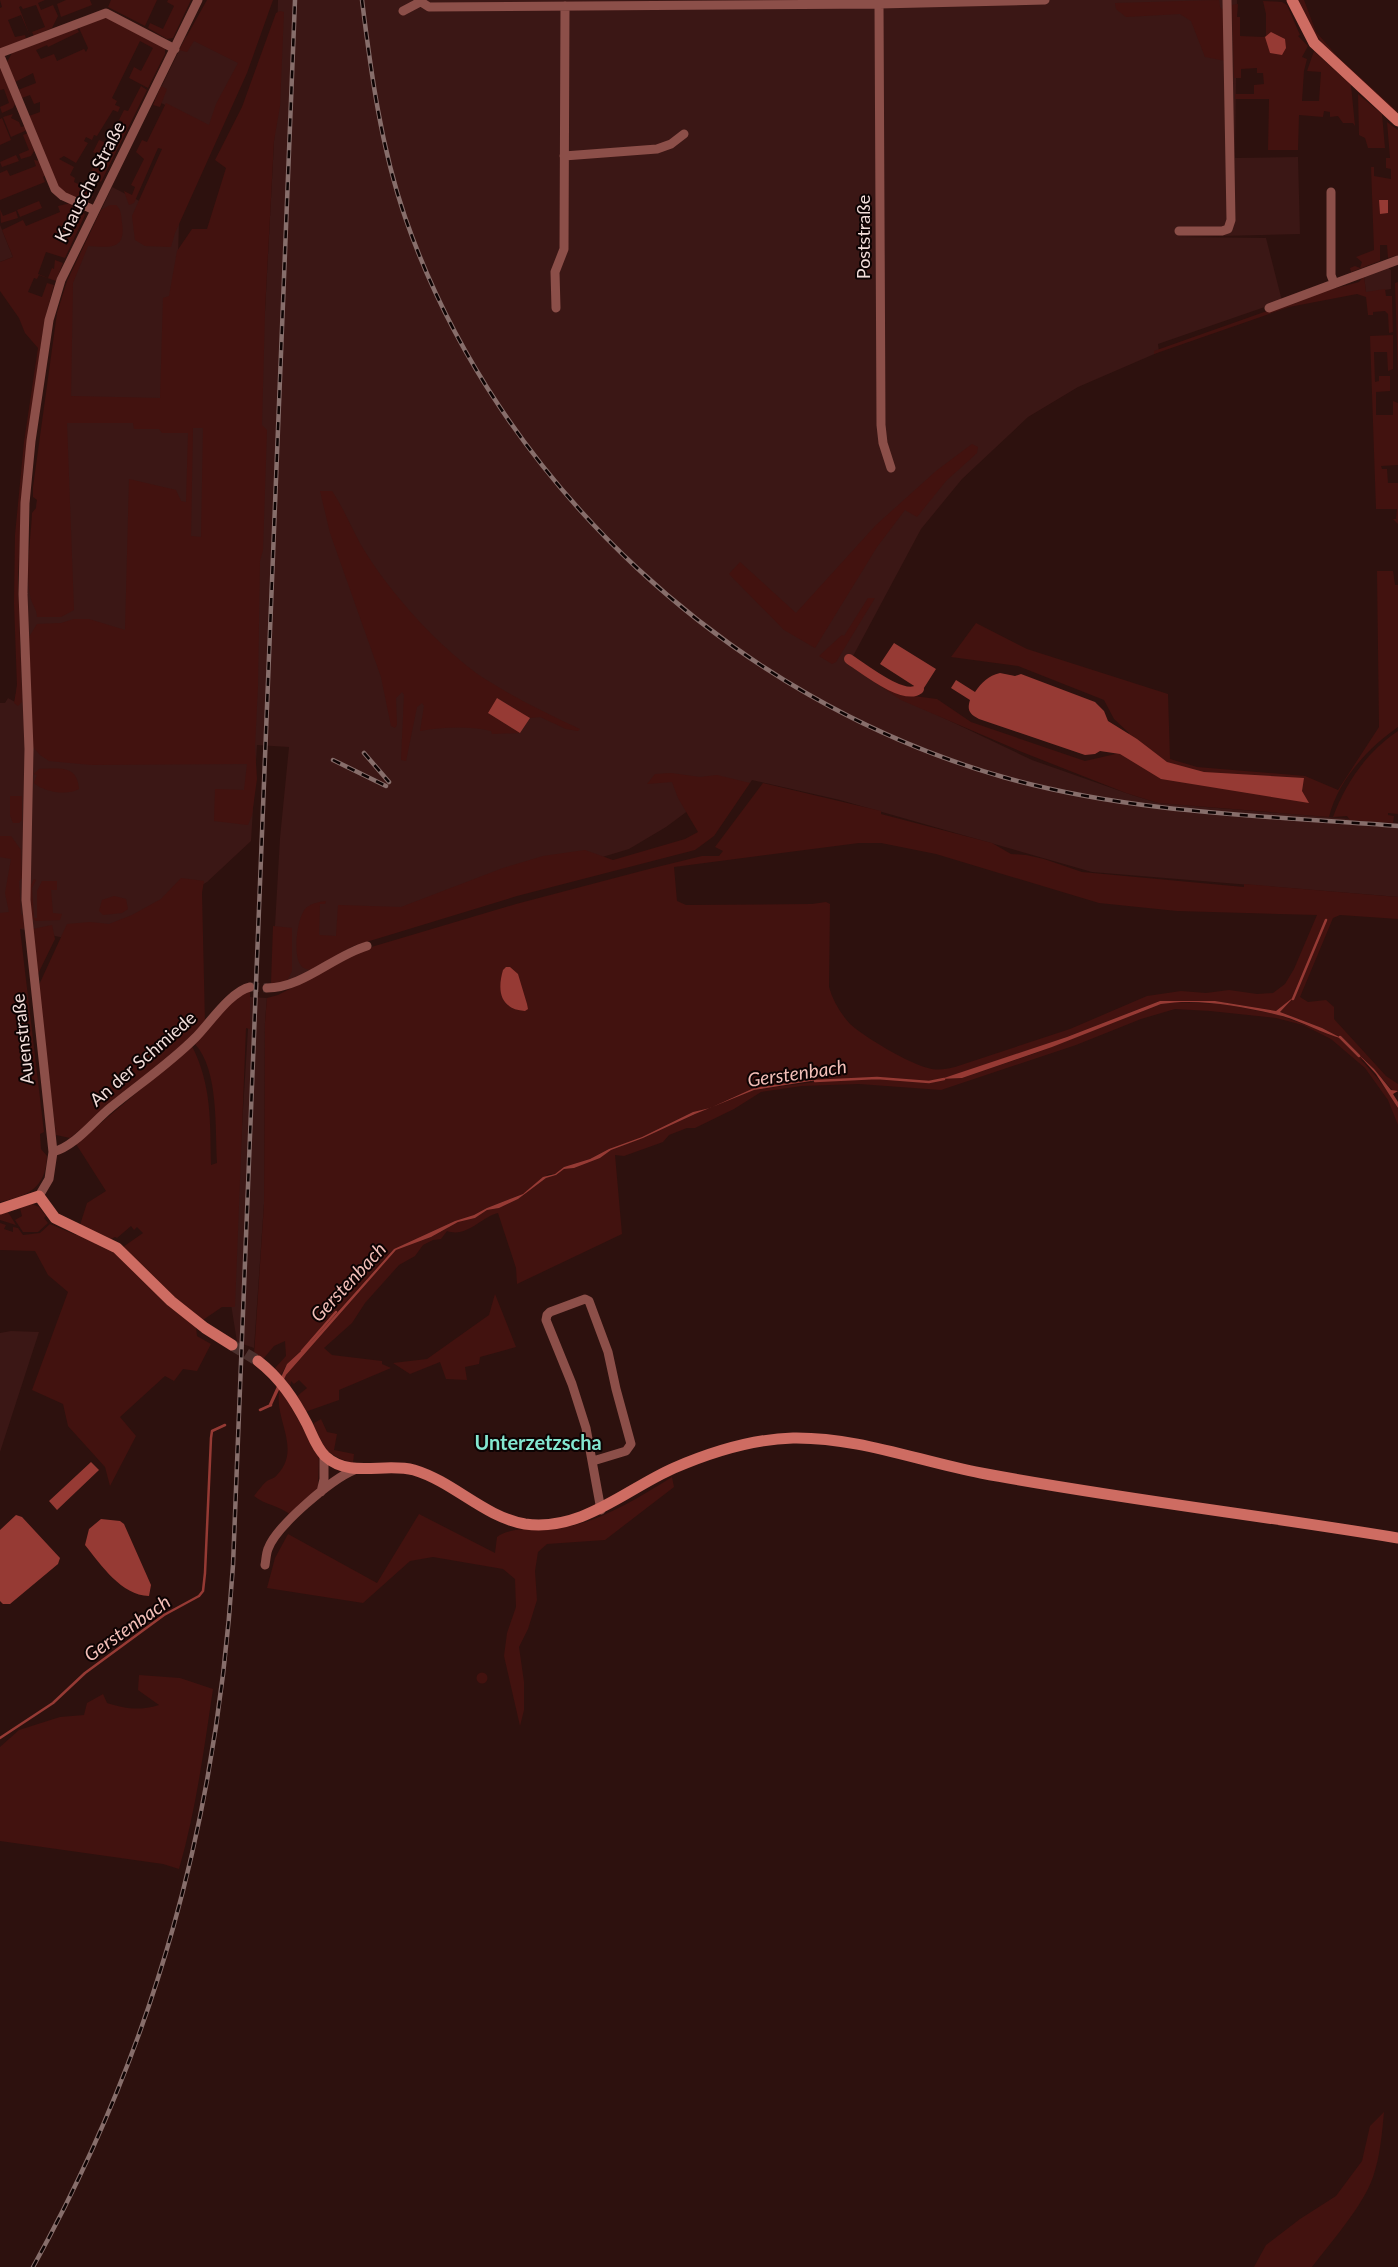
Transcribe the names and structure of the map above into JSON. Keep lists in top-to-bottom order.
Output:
{
  "streets": {
    "street": [
      "Knausche Straße",
      "Poststraße",
      "Auenstraße",
      "An der Schmiede"
    ]
  },
  "crossings": [
    ["Knausche Straße", "Auenstraße"],
    ["Auenstraße", "An der Schmiede"]
  ],
  "districts": ["Unterzetzscha"],
  "water": ["Gerstenbach"]
}
